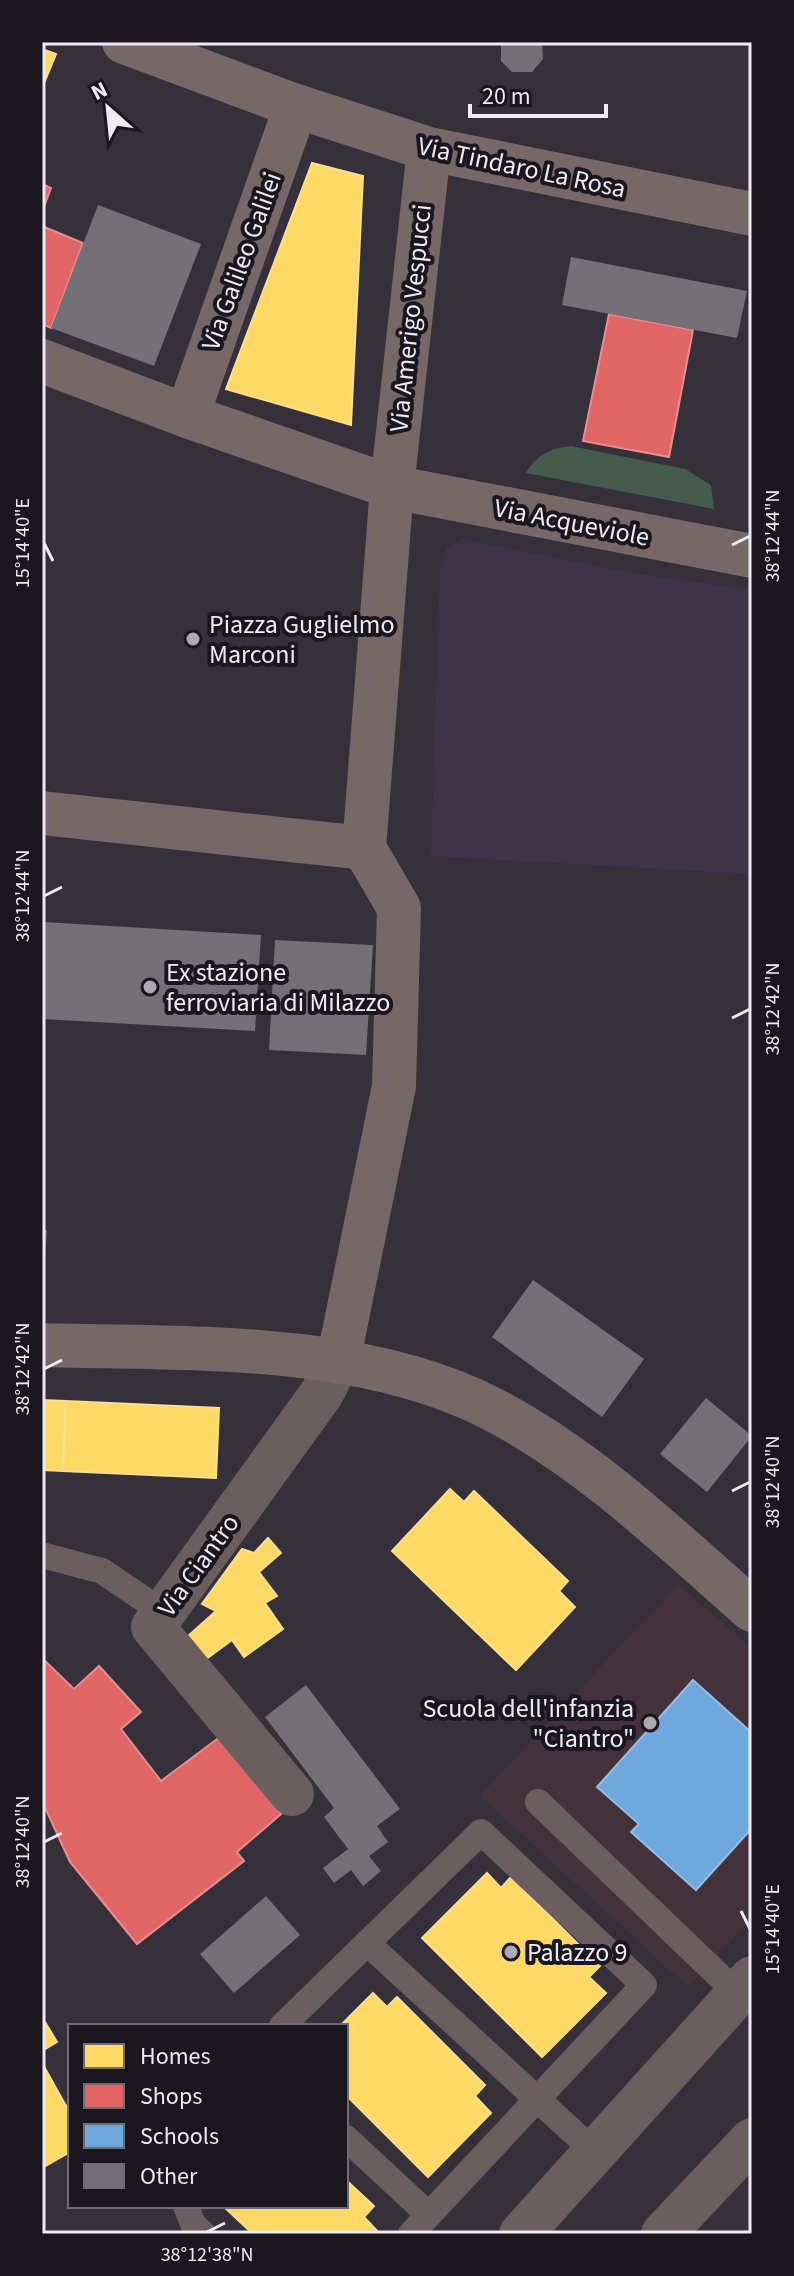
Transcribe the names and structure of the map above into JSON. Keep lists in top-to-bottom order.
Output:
{
  "streets": {
    "street": [
      "Via Tindaro La Rosa",
      "Via Galileo Galilei",
      "Via Amerigo Vespucci",
      "Via Acqueviole",
      "Via Ciantro"
    ]
  },
  "crossings": [
    ["Via Tindaro La Rosa", "Via Galileo Galilei"],
    ["Via Tindaro La Rosa", "Via Amerigo Vespucci"],
    ["Via Galileo Galilei", "Via Acqueviole"],
    ["Via Amerigo Vespucci", "Via Acqueviole"]
  ],
  "places": [
    "Piazza Guglielmo Marconi",
    "Ex stazione ferroviaria di Milazzo",
    "Scuola dell'infanzia \"Ciantro\"",
    "Palazzo 9"
  ],
  "legend": [
    "Homes",
    "Shops",
    "Schools",
    "Other"
  ],
  "scale_bar": "20 m",
  "north": "top left",
  "coordinates": [
    "38°12'44\"N",
    "15°14'40\"E",
    "38°12'42\"N",
    "38°12'40\"N",
    "38°12'38\"N"
  ]
}
